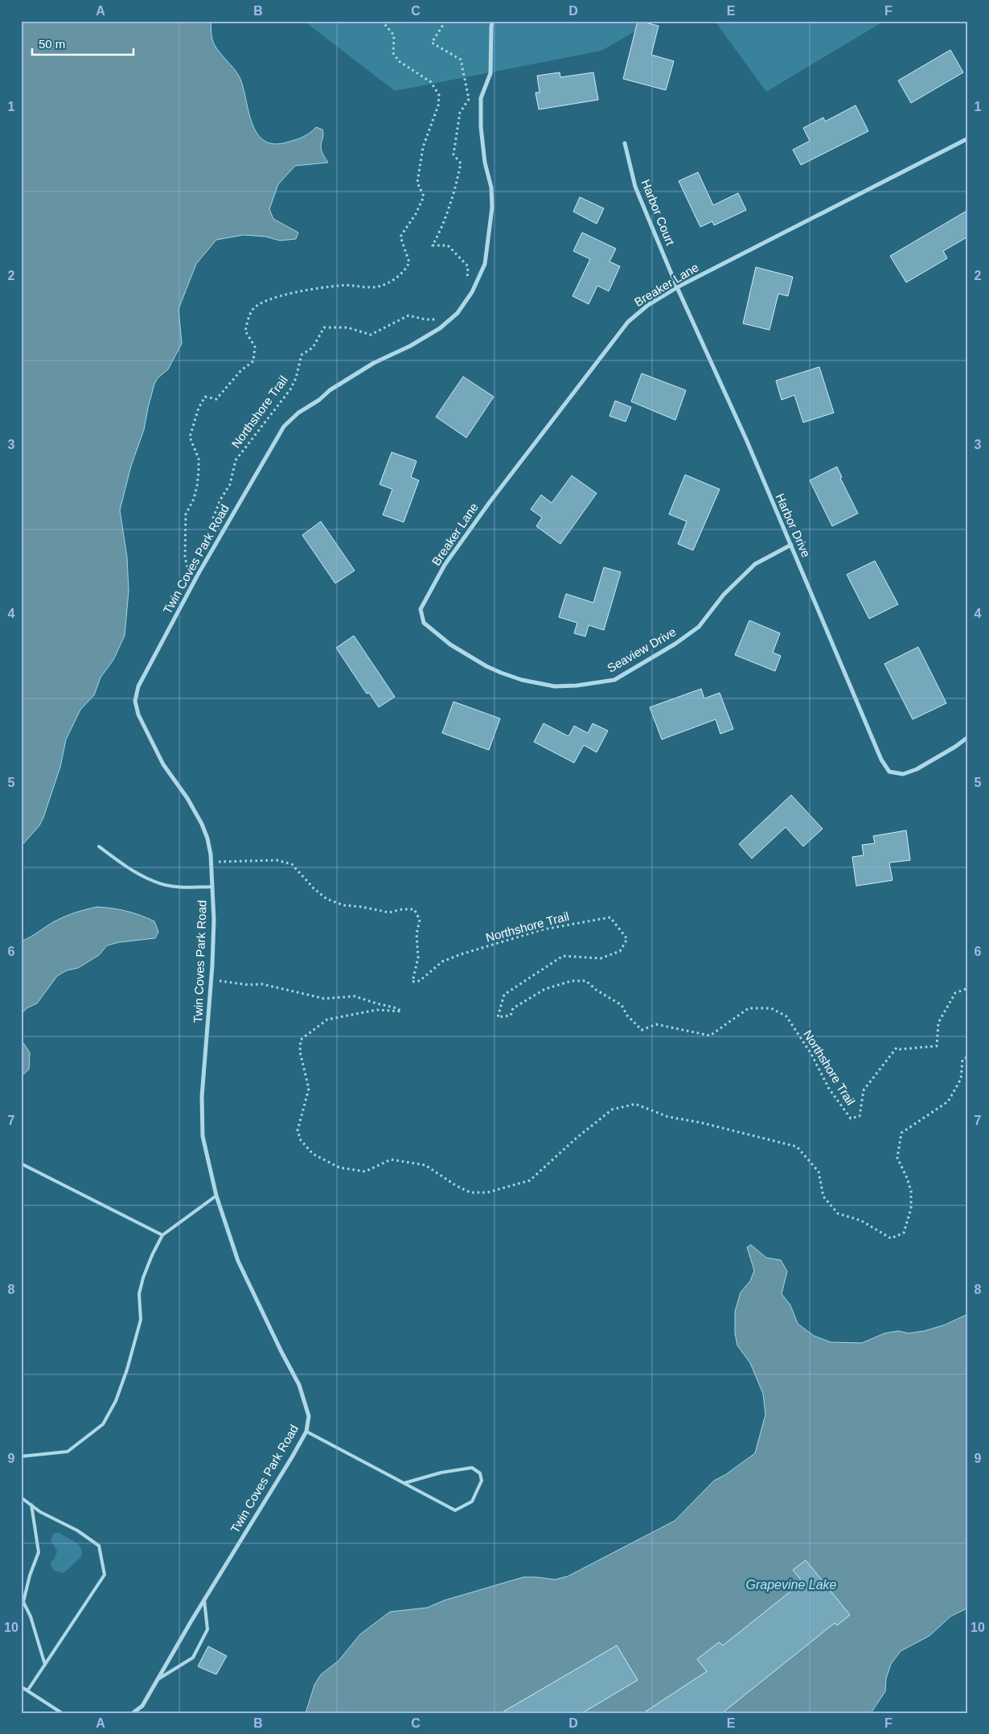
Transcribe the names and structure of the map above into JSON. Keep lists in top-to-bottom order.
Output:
{
  "streets": {
    "street": [
      "Harbor Court",
      "Breaker Lane",
      "Harbor Drive",
      "Twin Coves Park Road",
      "Seaview Drive"
    ],
    "path": ["Northshore Trail"]
  },
  "crossings": [
    ["Harbor Court", "Breaker Lane"],
    ["Harbor Court", "Harbor Drive"],
    ["Breaker Lane", "Harbor Drive"],
    ["Breaker Lane", "Seaview Drive"],
    ["Northshore Trail", "Twin Coves Park Road"],
    ["Harbor Drive", "Seaview Drive"]
  ],
  "water": ["Grapevine Lake"],
  "scale_bar": "50 m",
  "grid": {
    "columns": [
      "A",
      "B",
      "C",
      "D",
      "E",
      "F"
    ],
    "rows": [
      "1",
      "2",
      "3",
      "4",
      "5",
      "6",
      "7",
      "8",
      "9",
      "10"
    ]
  }
}
